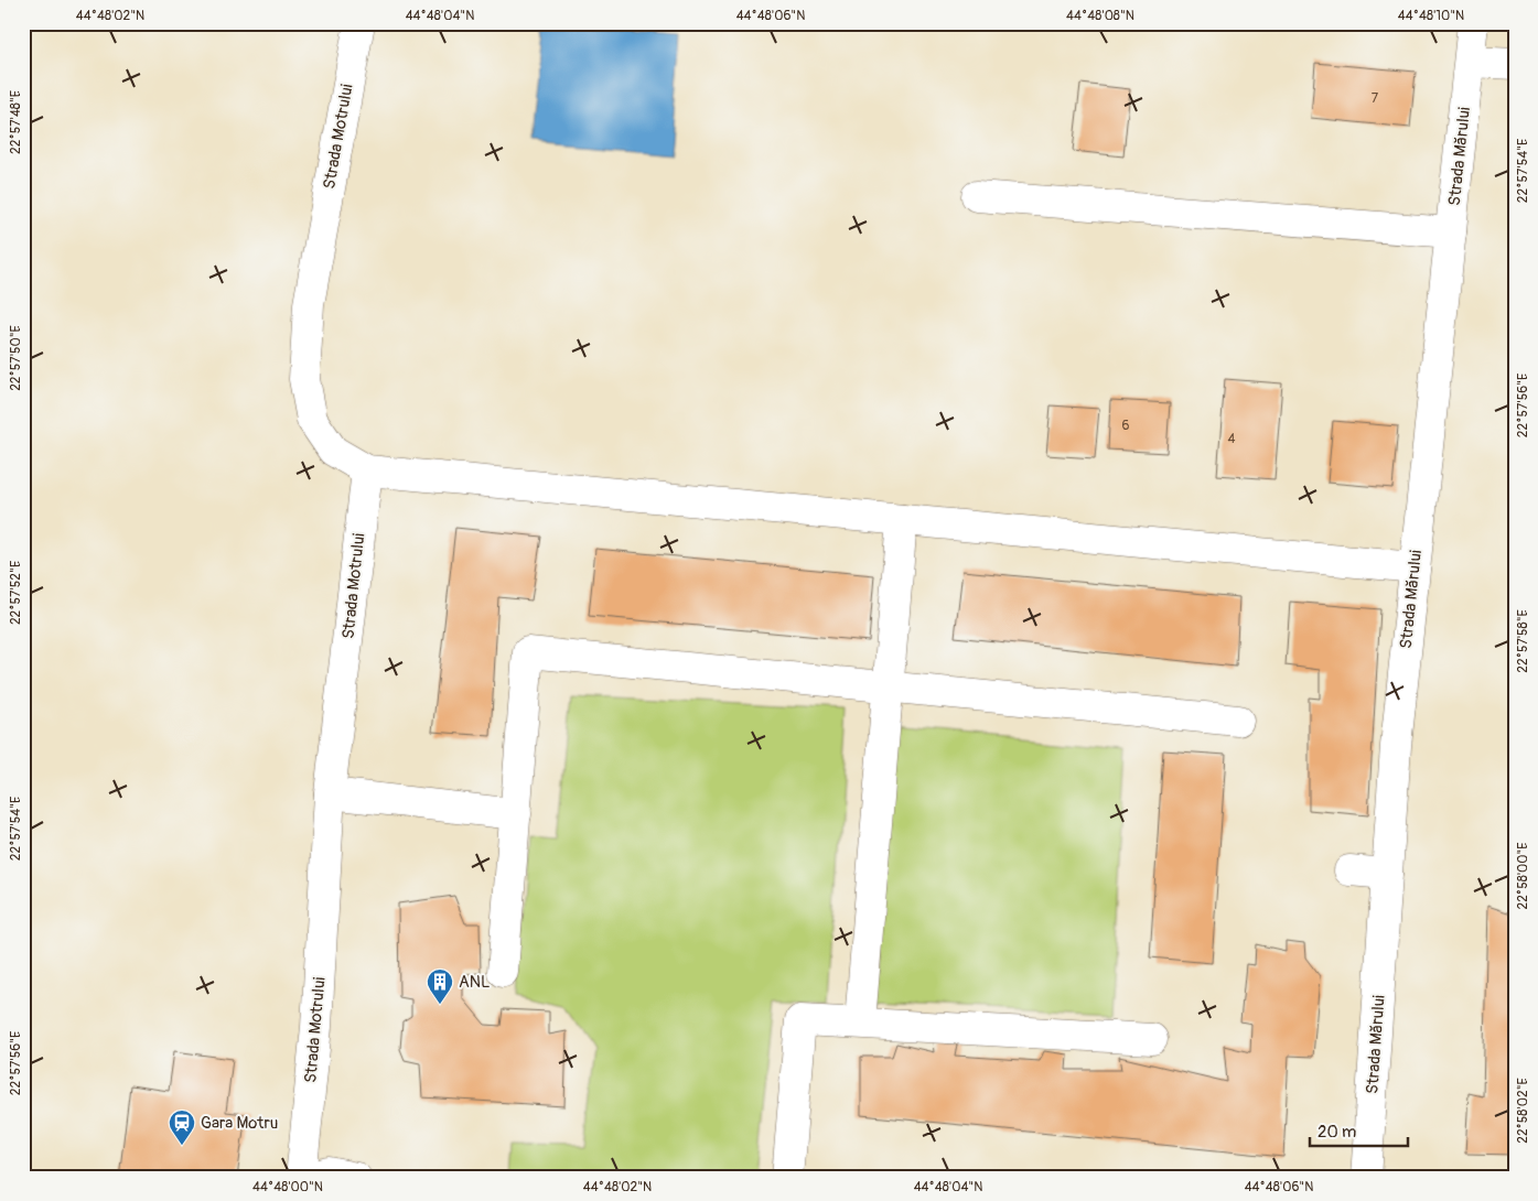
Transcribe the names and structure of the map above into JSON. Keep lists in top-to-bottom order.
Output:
{
  "streets": {
    "street": ["Strada Motrului", "Strada Mărului"]
  },
  "places": {
    "building": ["ANL"],
    "station": ["Gara Motru"]
  },
  "house_numbers": ["7", "6", "4"],
  "scale_bar": "20 m",
  "coordinates": [
    "44°48'02\"N",
    "44°48'04\"N",
    "44°48'06\"N",
    "44°48'08\"N",
    "44°48'10\"N",
    "22°57'48\"E",
    "22°57'54\"E",
    "22°57'50\"E",
    "22°57'56\"E",
    "22°57'52\"E",
    "22°57'58\"E",
    "22°58'00\"E",
    "22°58'02\"E",
    "44°48'00\"N"
  ]
}
